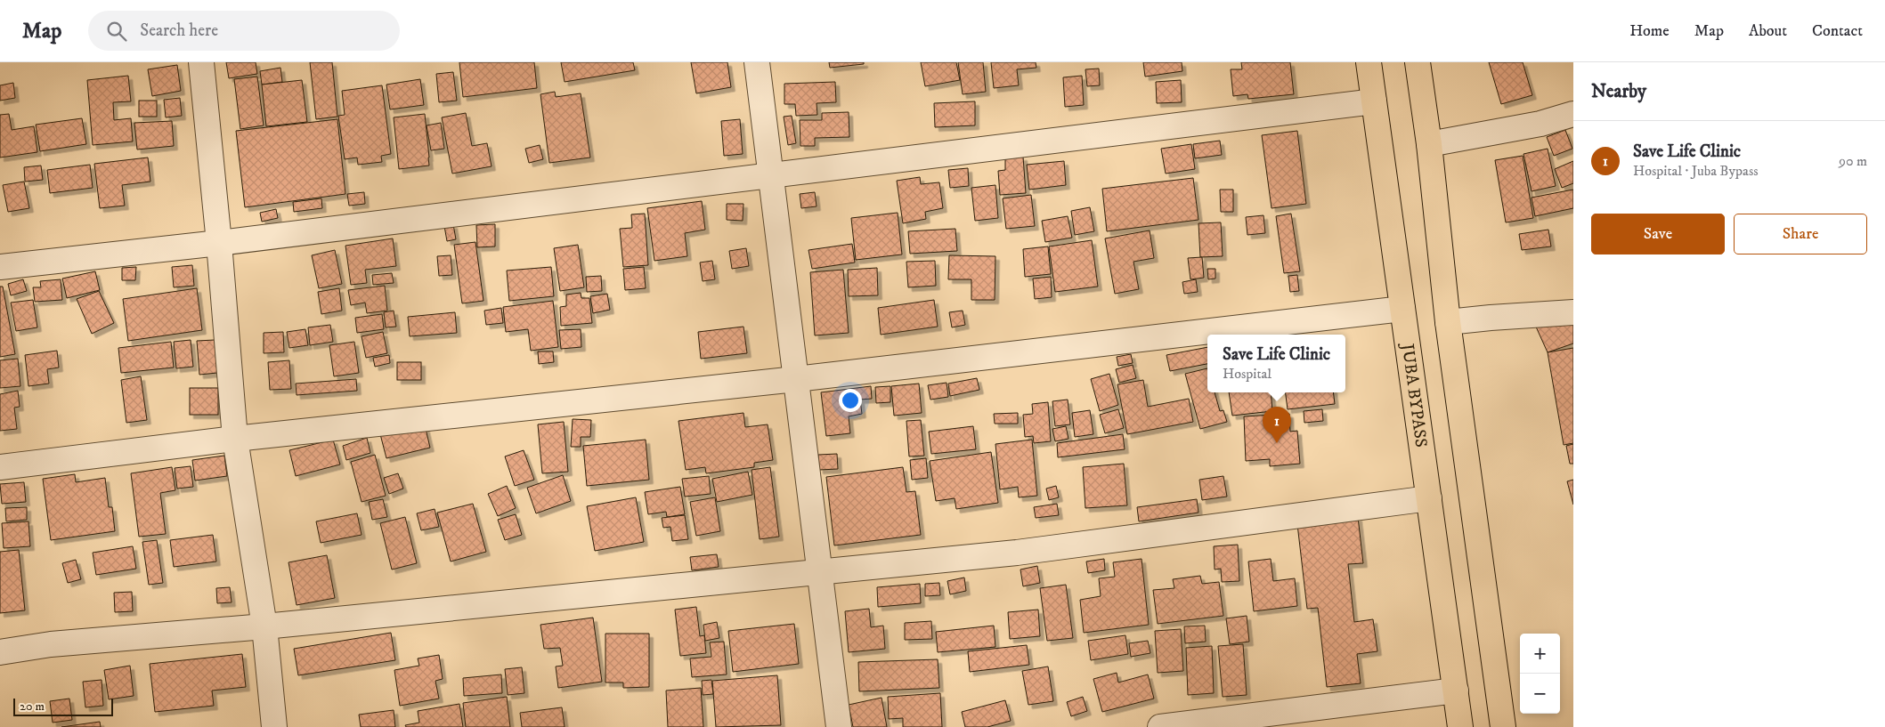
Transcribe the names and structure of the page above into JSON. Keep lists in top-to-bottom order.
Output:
{
  "streets": {
    "main road": ["JUBA BYPASS"]
  },
  "scale_bar": "20 m",
  "page": {
    "header": "Map",
    "search": "Search here",
    "nav": [
      "Home",
      "Map",
      "About",
      "Contact"
    ],
    "heading": "Nearby",
    "list": [
      {
        "mark": "1",
        "name": "Save Life Clinic",
        "note": "Hospital · Juba Bypass",
        "value": "90 m"
      }
    ],
    "buttons": ["Save", "Share"],
    "popup": ["Save Life Clinic", "Hospital"],
    "pins": "1",
    "map_buttons": ["+", "−"],
    "scale": "20 m"
  }
}
